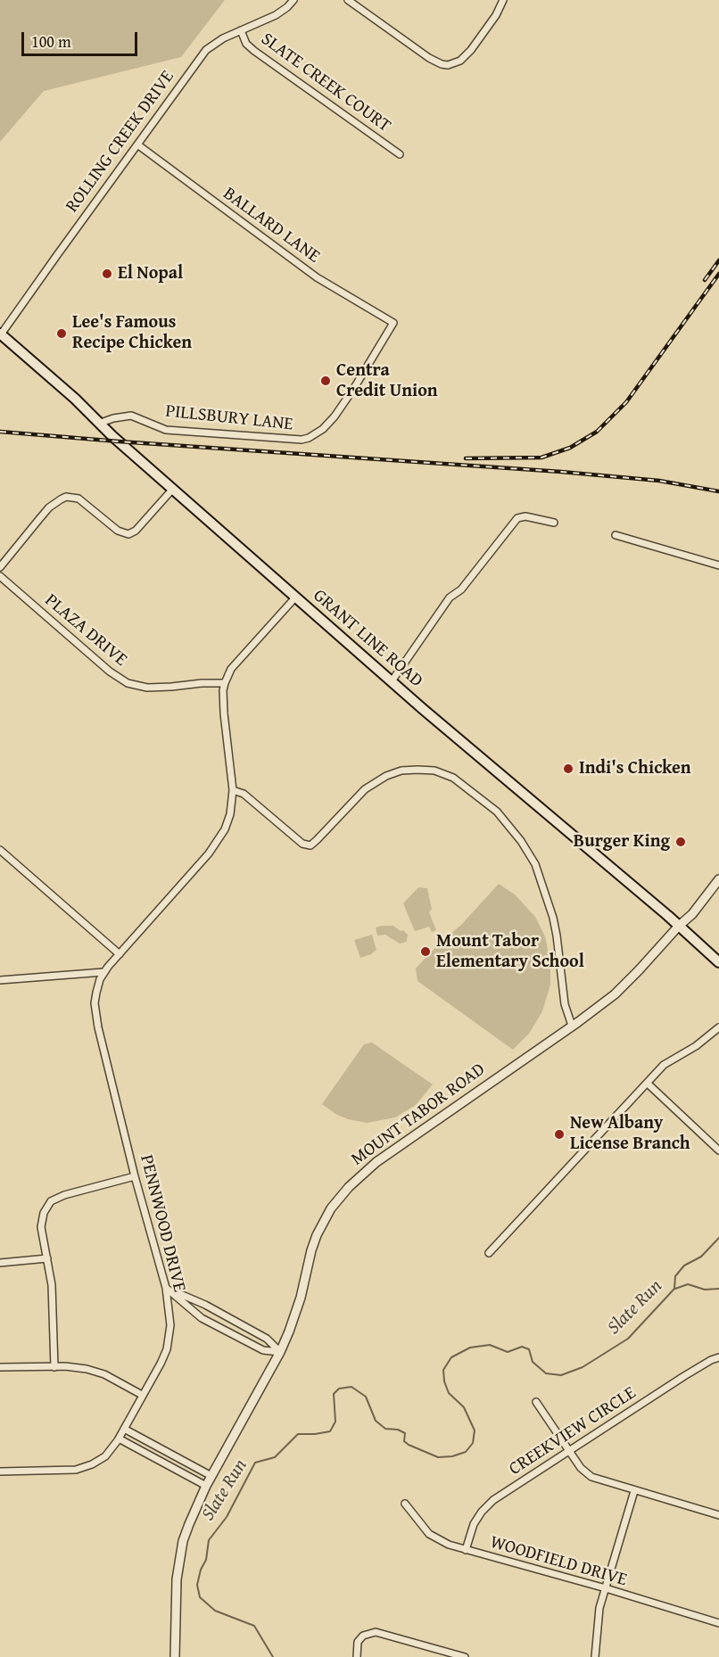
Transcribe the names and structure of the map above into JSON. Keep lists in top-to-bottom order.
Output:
{
  "streets": {
    "main road": ["GRANT LINE ROAD"],
    "street": [
      "SLATE CREEK COURT",
      "ROLLING CREEK DRIVE",
      "BALLARD LANE",
      "PILLSBURY LANE",
      "PLAZA DRIVE",
      "MOUNT TABOR ROAD",
      "PENNWOOD DRIVE",
      "CREEKVIEW CIRCLE",
      "WOODFIELD DRIVE"
    ]
  },
  "crossings": [
    ["SLATE CREEK COURT", "ROLLING CREEK DRIVE"],
    ["ROLLING CREEK DRIVE", "BALLARD LANE"],
    ["ROLLING CREEK DRIVE", "GRANT LINE ROAD"],
    ["BALLARD LANE", "PILLSBURY LANE"],
    ["PILLSBURY LANE", "GRANT LINE ROAD"],
    ["PLAZA DRIVE", "PENNWOOD DRIVE"],
    ["GRANT LINE ROAD", "MOUNT TABOR ROAD"],
    ["CREEKVIEW CIRCLE", "WOODFIELD DRIVE"]
  ],
  "water": ["Slate Run"],
  "places": [
    "El Nopal",
    "Lee's Famous Recipe Chicken",
    "Centra Credit Union",
    "Indi's Chicken",
    "Burger King",
    "Mount Tabor Elementary School",
    "New Albany License Branch"
  ],
  "scale_bar": "100 m"
}
